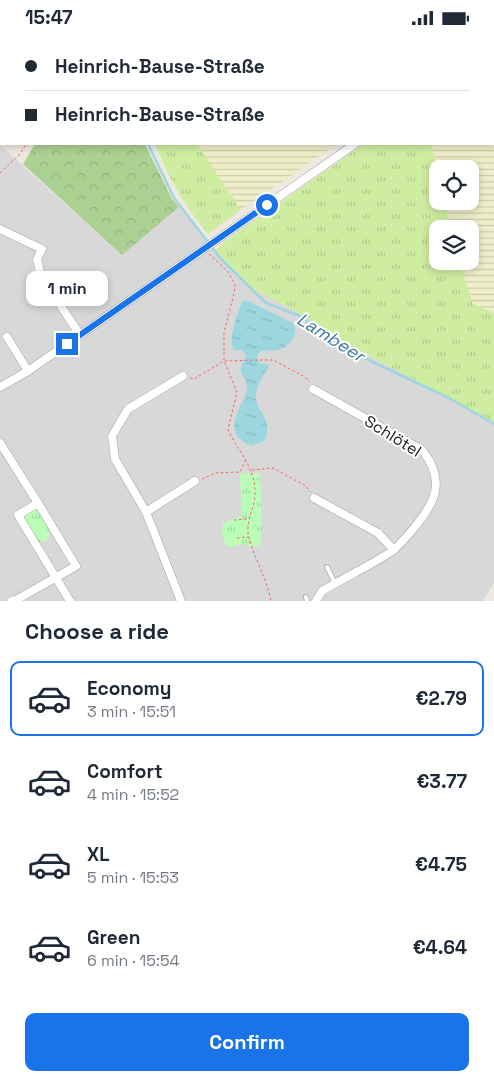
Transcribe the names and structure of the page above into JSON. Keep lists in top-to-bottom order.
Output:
{
  "streets": {
    "street": ["Schlötel"]
  },
  "water": ["Lambeer"],
  "page": {
    "status": "15:47",
    "banner": ["Heinrich-Bause-Straße", "Heinrich-Bause-Straße"],
    "bubble": "1 min",
    "heading": "Choose a ride",
    "list": [
      {
        "name": "Economy",
        "note": "3 min · 15:51",
        "value": "€2.79"
      },
      {
        "name": "Comfort",
        "note": "4 min · 15:52",
        "value": "€3.77"
      },
      {
        "name": "XL",
        "note": "5 min · 15:53",
        "value": "€4.75"
      },
      {
        "name": "Green",
        "note": "6 min · 15:54",
        "value": "€4.64"
      }
    ],
    "buttons": "Confirm"
  }
}
